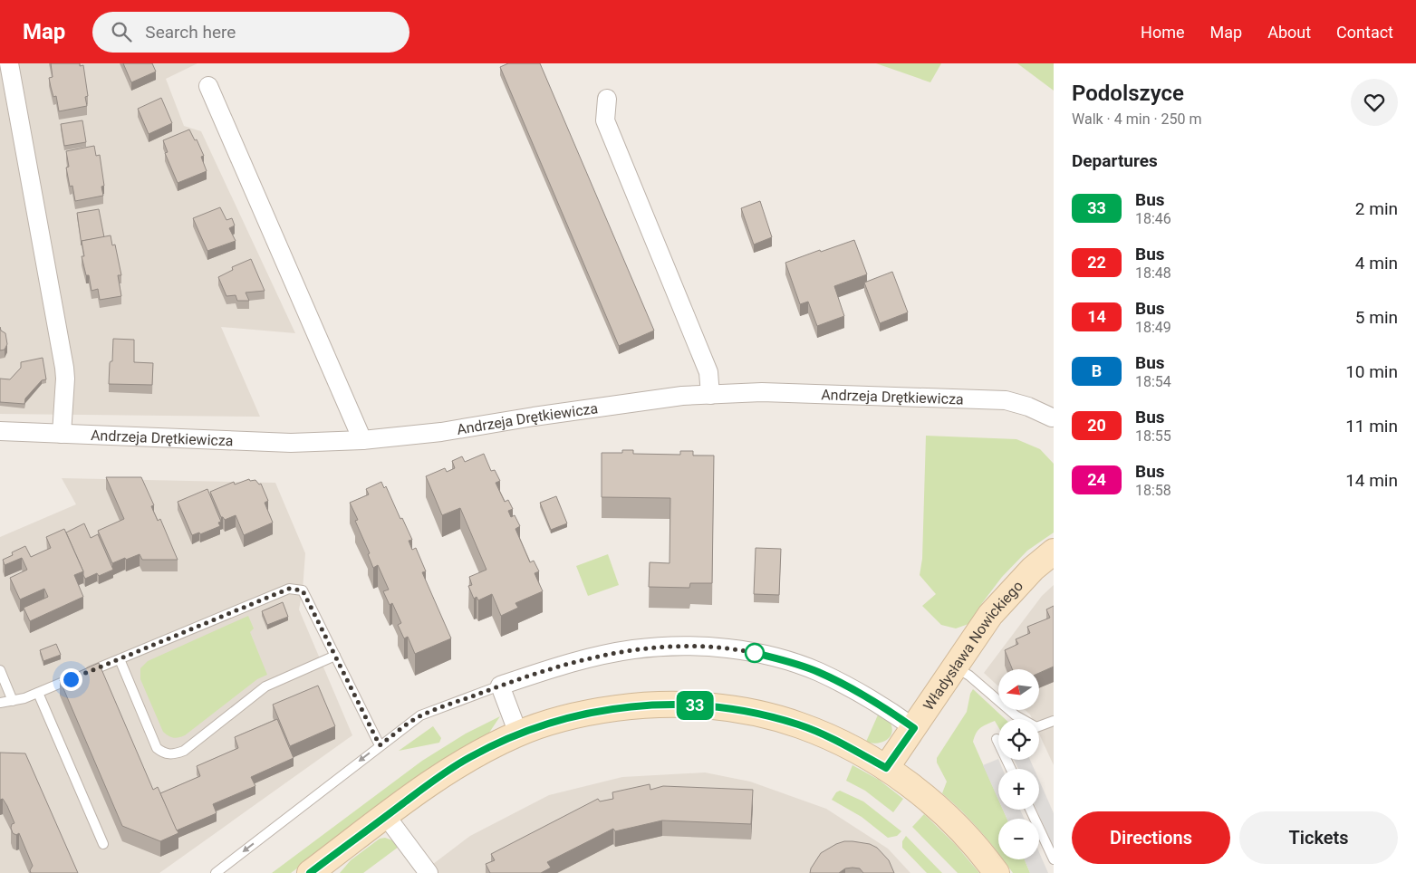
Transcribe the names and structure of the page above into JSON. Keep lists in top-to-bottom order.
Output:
{
  "streets": {
    "street": ["Andrzeja Drętkiewicza", "Władysława Nowickiego"]
  },
  "lines": ["bus line 33"],
  "north": "left",
  "page": {
    "header": "Map",
    "search": "Search here",
    "nav": [
      "Home",
      "Map",
      "About",
      "Contact"
    ],
    "on_map": "33",
    "heading": [
      ["Podolszyce", "Walk · 4 min · 250 m"],
      "Departures"
    ],
    "list": [
      {
        "mark": "33",
        "name": "Bus",
        "note": "18:46",
        "value": "2 min"
      },
      {
        "mark": "22",
        "name": "Bus",
        "note": "18:48",
        "value": "4 min"
      },
      {
        "mark": "14",
        "name": "Bus",
        "note": "18:49",
        "value": "5 min"
      },
      {
        "mark": "B",
        "name": "Bus",
        "note": "18:54",
        "value": "10 min"
      },
      {
        "mark": "20",
        "name": "Bus",
        "note": "18:55",
        "value": "11 min"
      },
      {
        "mark": "24",
        "name": "Bus",
        "note": "18:58",
        "value": "14 min"
      }
    ],
    "map_buttons": ["+", "−"],
    "buttons": ["Directions", "Tickets"]
  }
}
